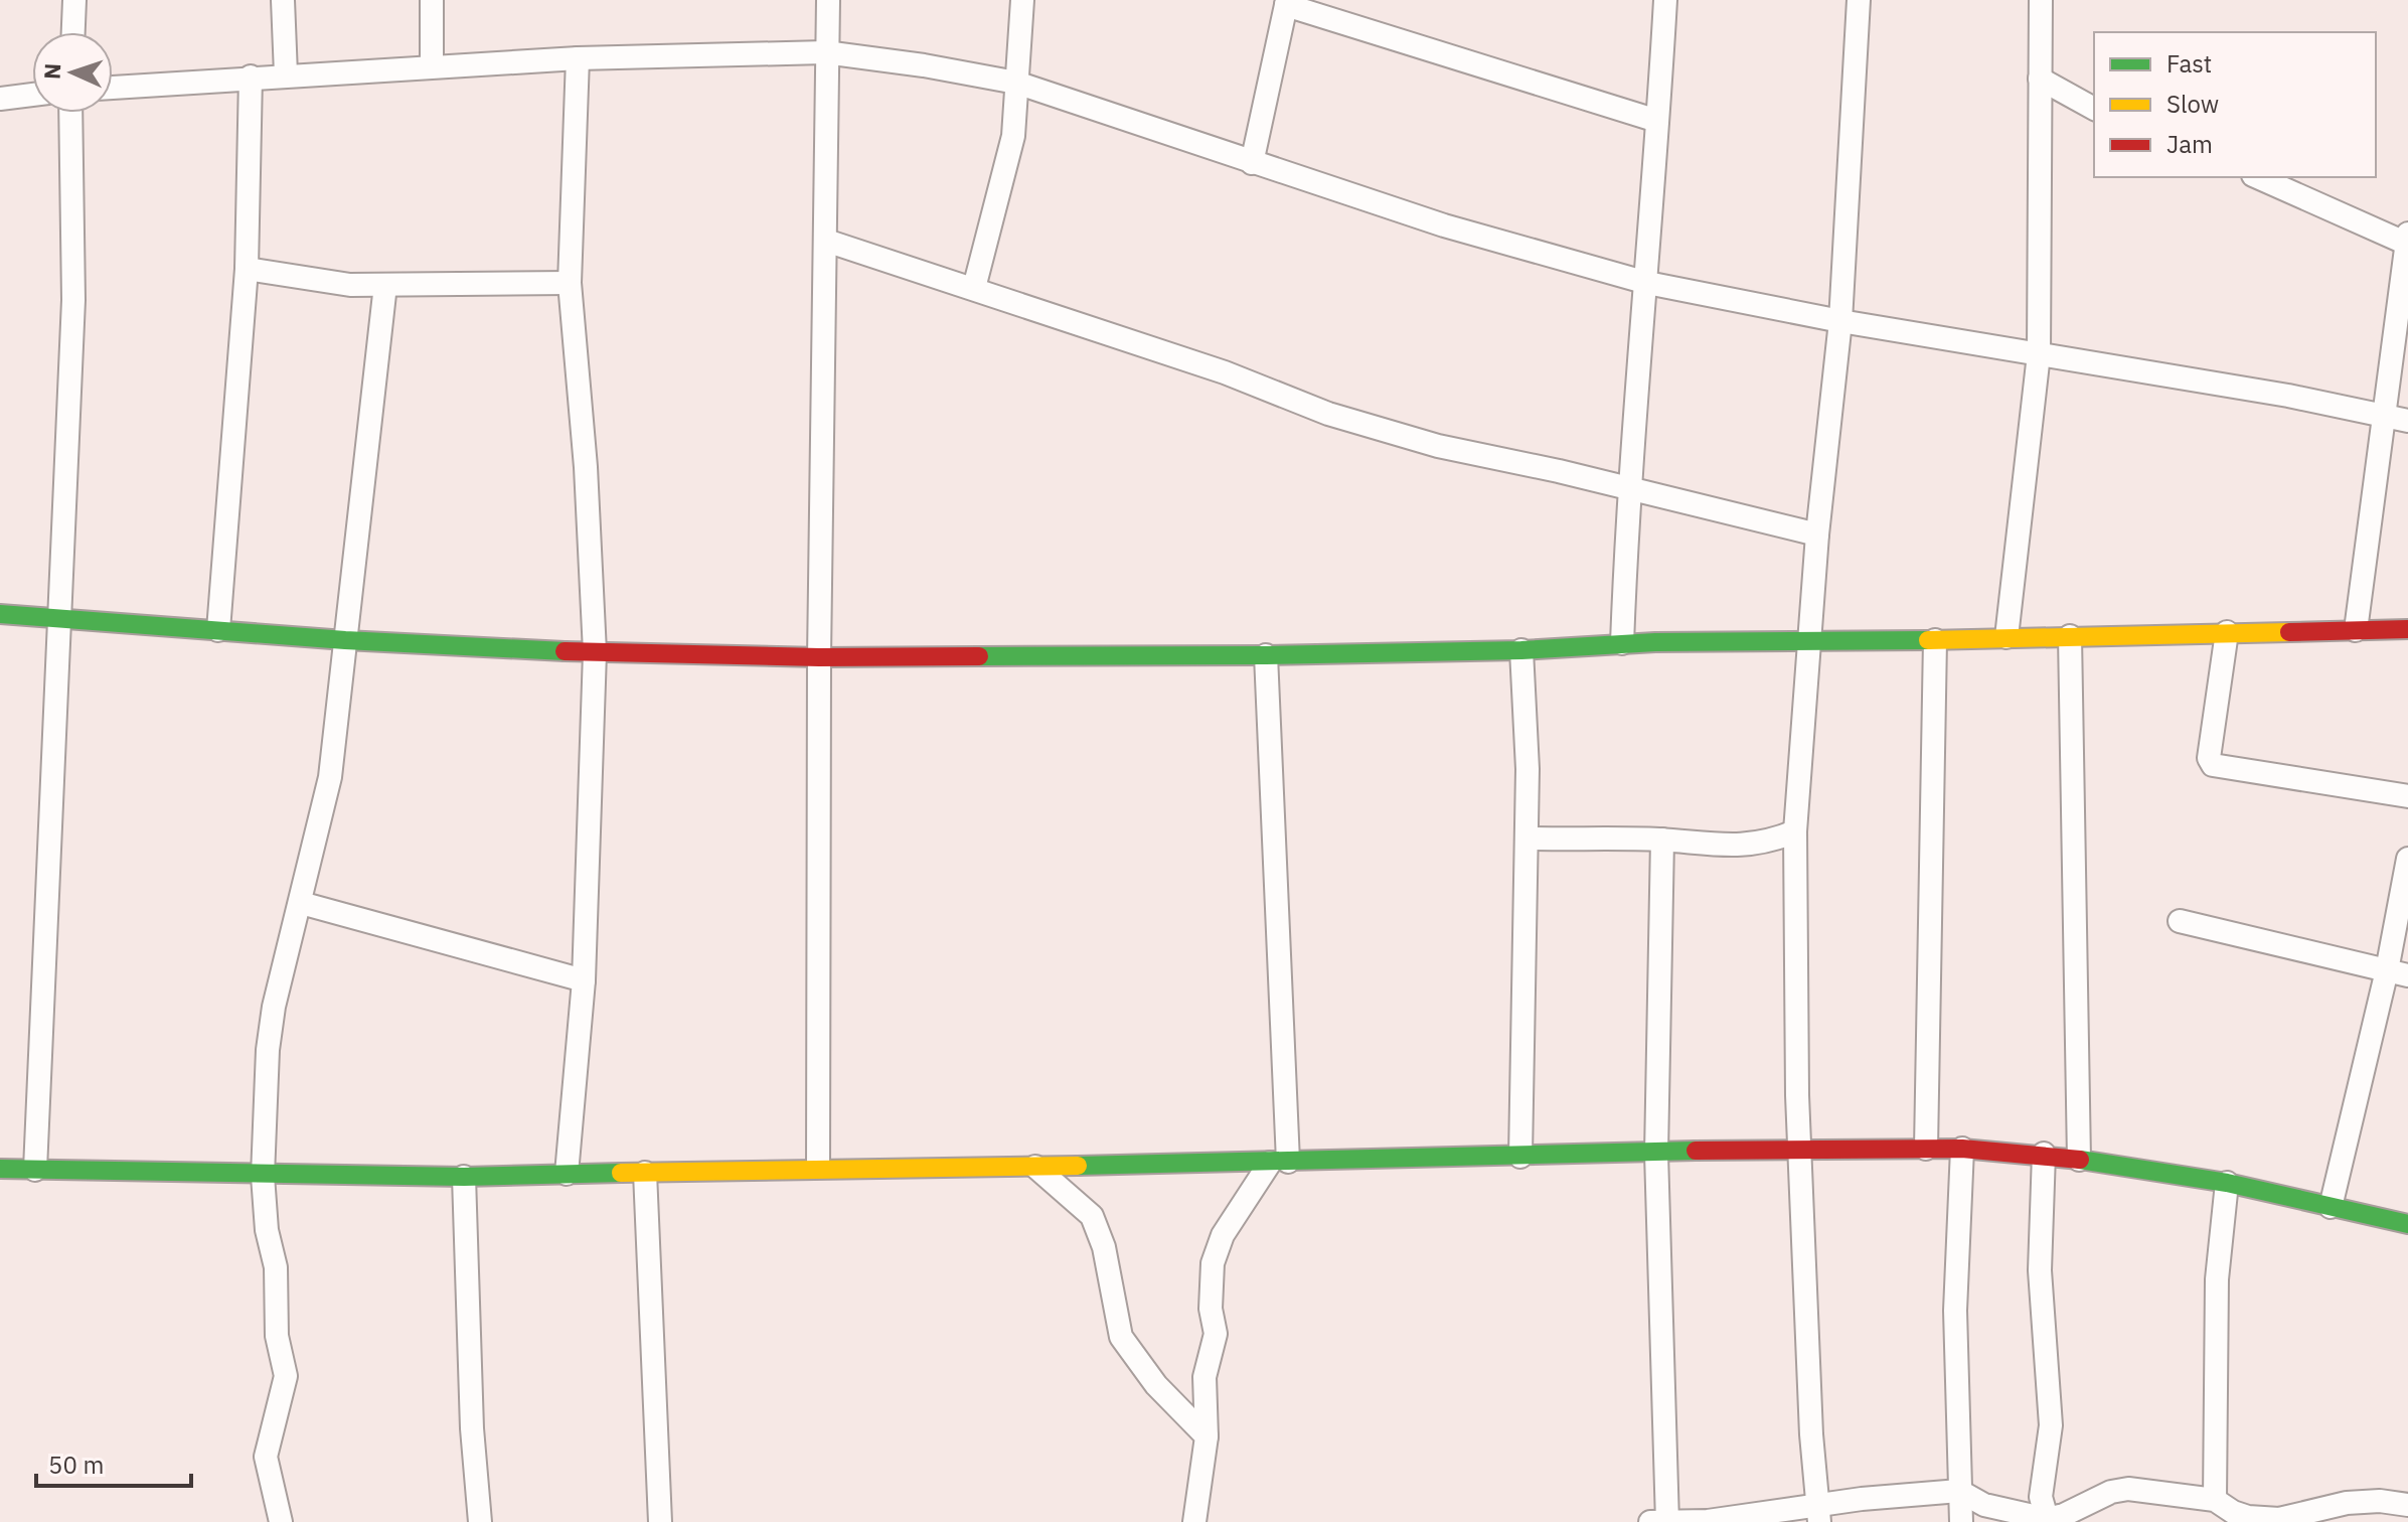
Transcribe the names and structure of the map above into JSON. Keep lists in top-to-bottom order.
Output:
{
  "legend": ["Fast", "Slow", "Jam"],
  "scale_bar": "50 m",
  "north": "left"
}
